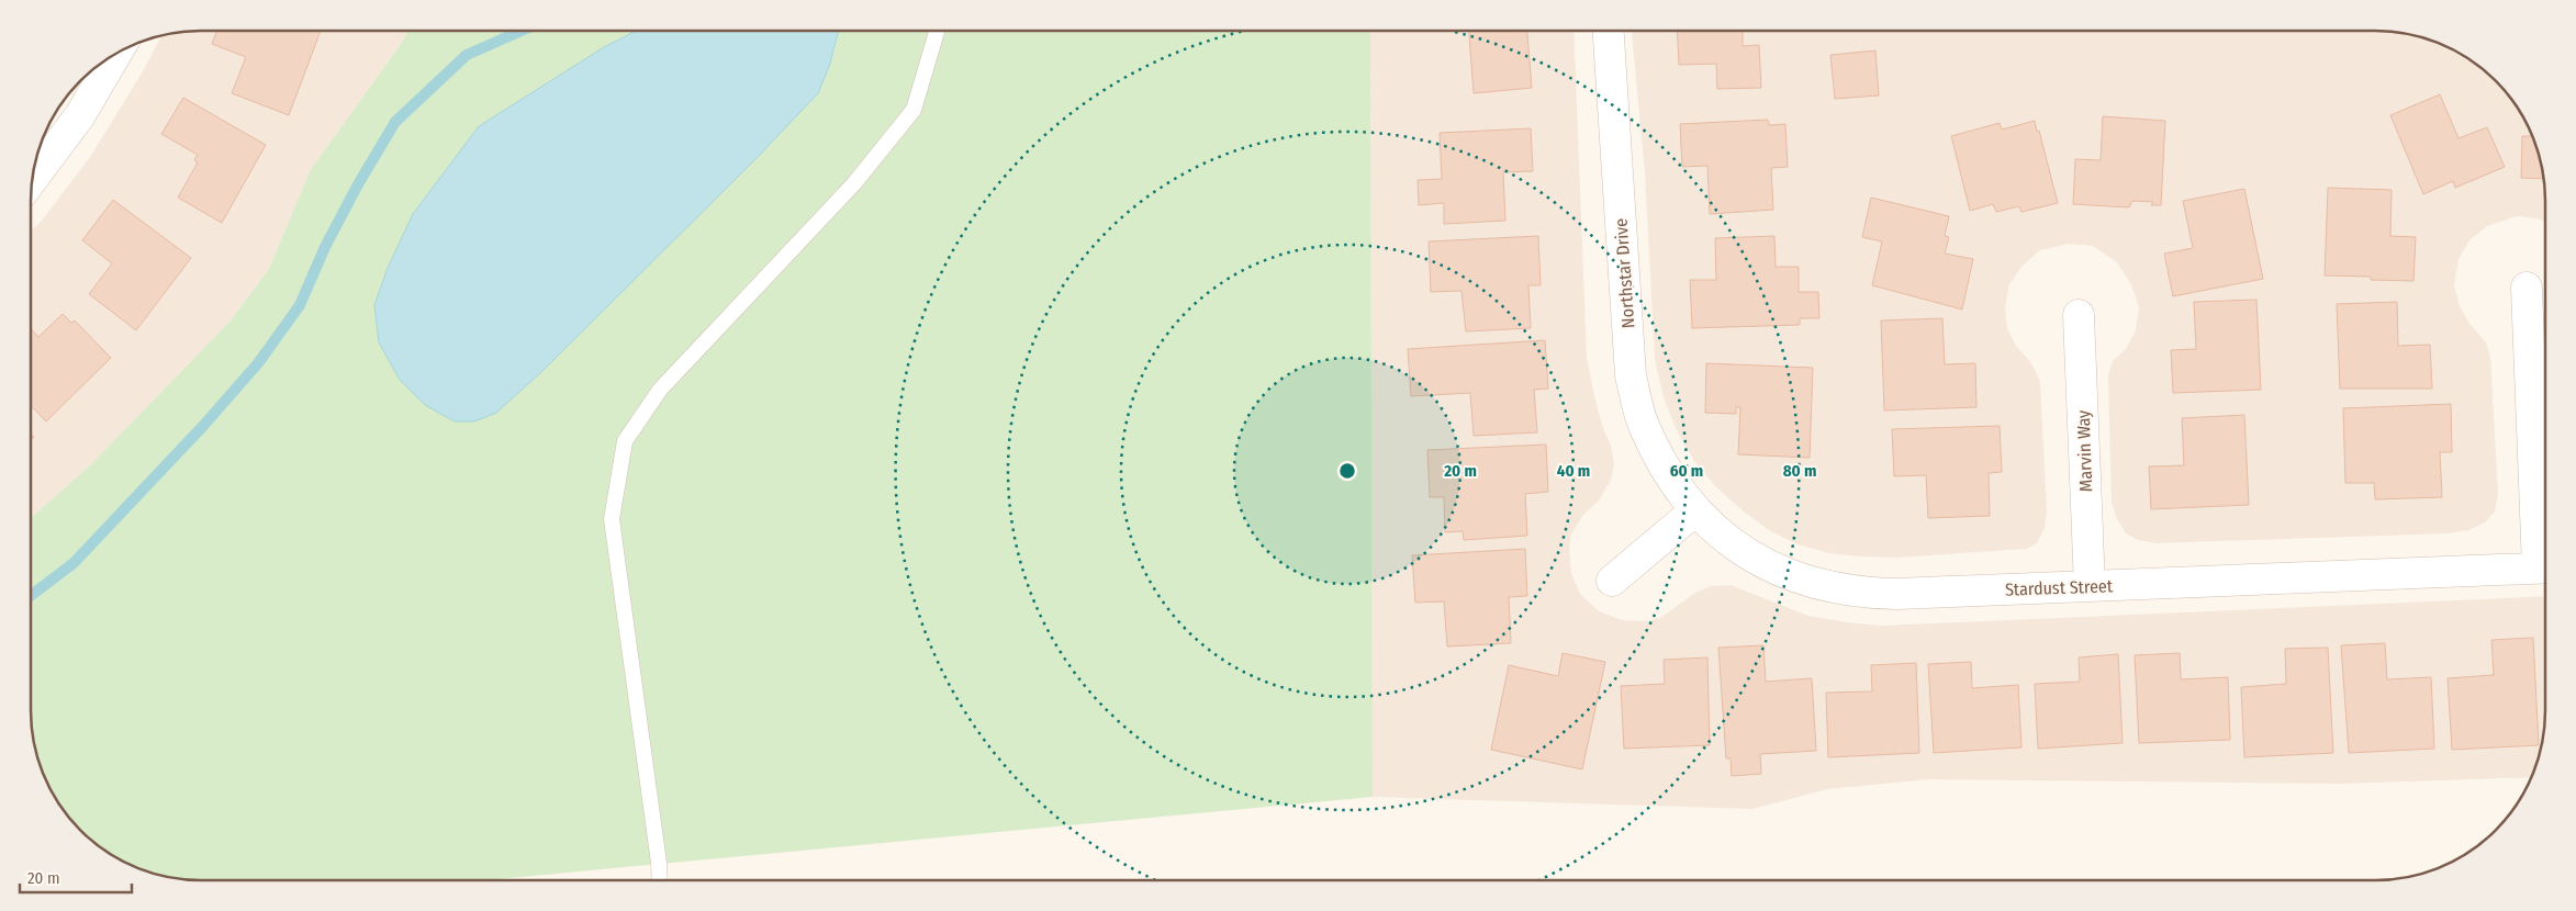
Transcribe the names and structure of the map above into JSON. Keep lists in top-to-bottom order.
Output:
{
  "streets": {
    "street": ["Northstar Drive", "Marvin Way", "Stardust Street"]
  },
  "crossings": [
    ["Northstar Drive", "Stardust Street"],
    ["Marvin Way", "Stardust Street"]
  ],
  "scale_bar": "20 m",
  "rings": [
    "20 m",
    "40 m",
    "60 m",
    "80 m"
  ]
}
